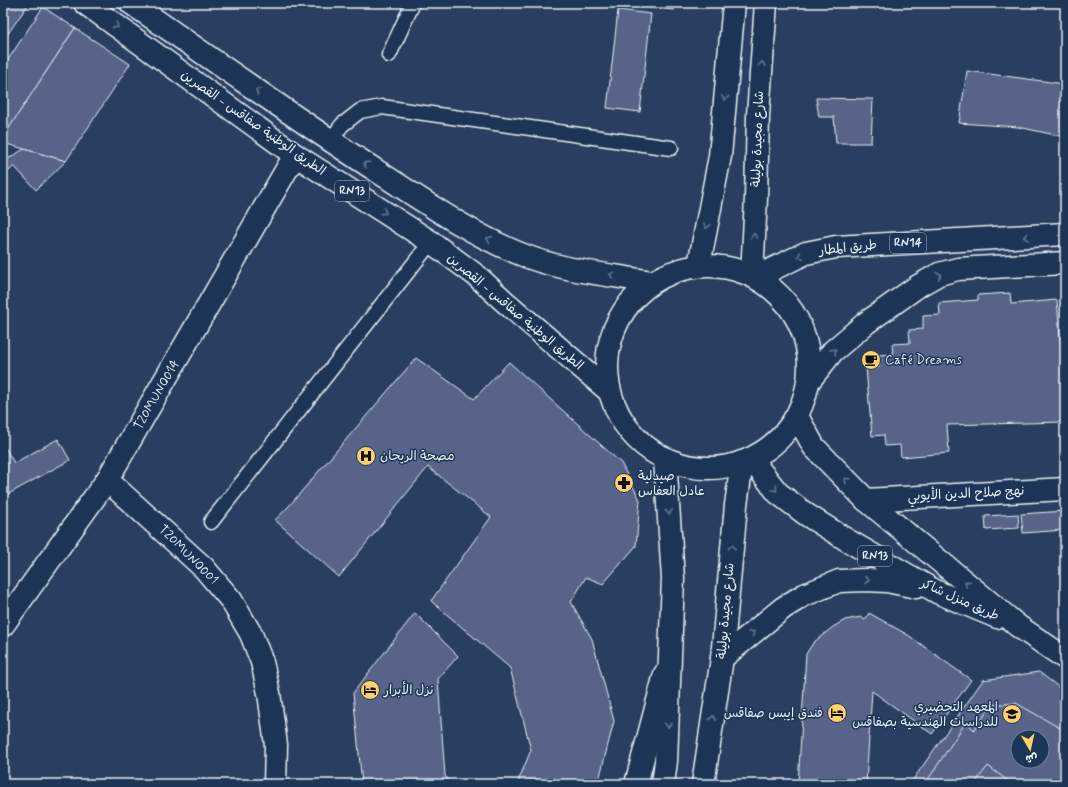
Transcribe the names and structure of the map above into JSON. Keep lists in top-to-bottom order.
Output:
{
  "streets": {
    "main road": [
      "الطريق الوطنية صفاقس - القصرين",
      "شارع مجيدة بوليلة",
      "RN13",
      "RN14",
      "طريق المطار",
      "T20MUN0014",
      "نهج صلاح الدين الأيوبي",
      "T20MUN0001",
      "طريق منزل شاكر"
    ]
  },
  "crossings": [
    ["الطريق الوطنية صفاقس - القصرين", "T20MUN0014"],
    ["شارع مجيدة بوليلة", "طريق المطار"],
    ["شارع مجيدة بوليلة", "طريق منزل شاكر"],
    ["T20MUN0014", "T20MUN0001"],
    ["نهج صلاح الدين الأيوبي", "طريق منزل شاكر"]
  ],
  "places": {
    "cafe": ["Café Dreams"],
    "hospital": ["مصحة الريحان"],
    "pharmacy": ["صيدلية عادل العفاس"],
    "hotel": ["نزل الأبرار", "فندق إيبس صفاقس"],
    "school or university": ["المعهد التحضيري للدراسات الهندسية بصفاقس"]
  },
  "north": "bottom"
}
